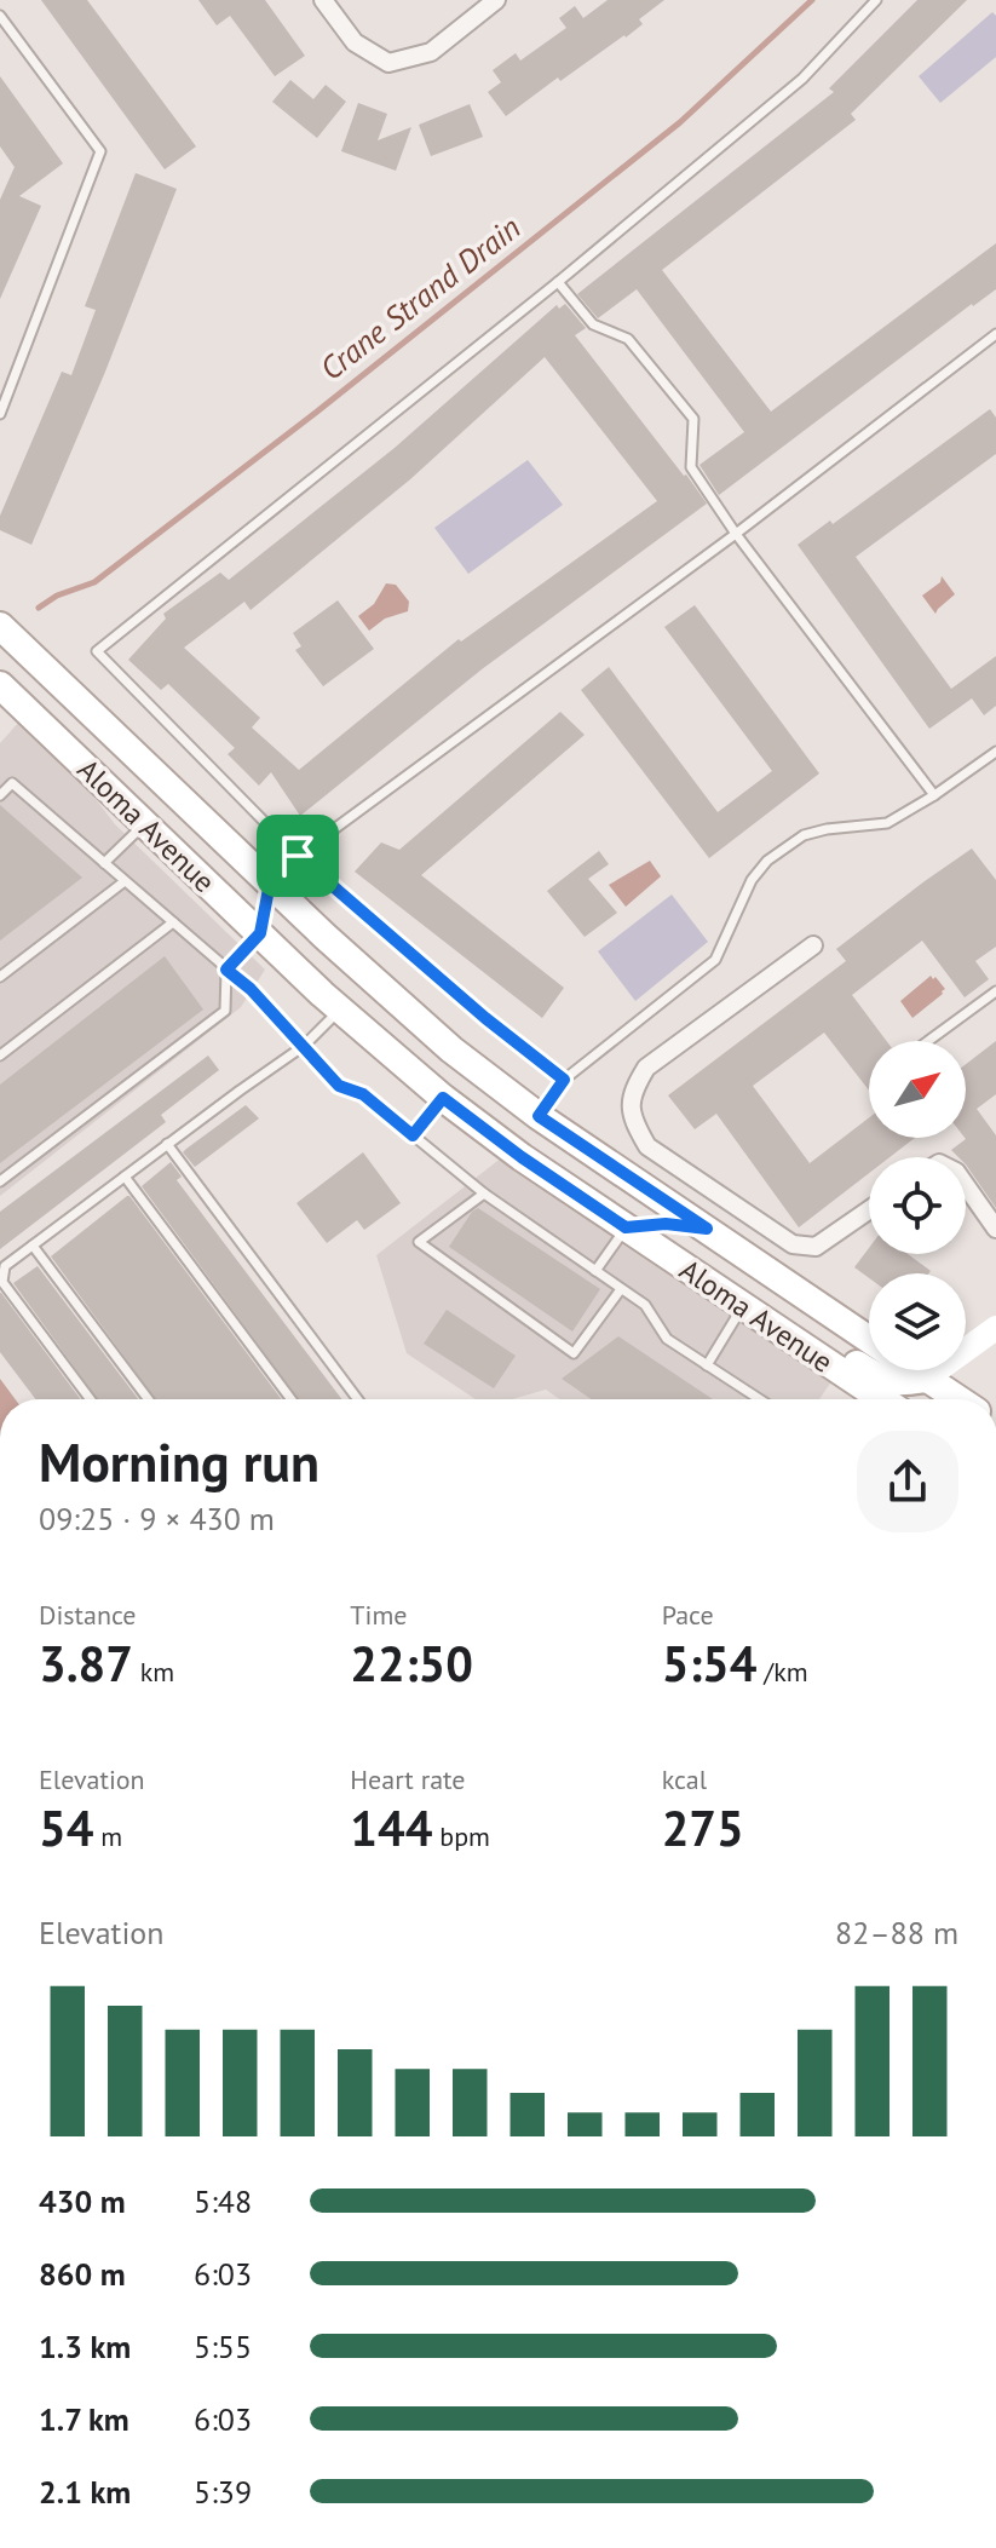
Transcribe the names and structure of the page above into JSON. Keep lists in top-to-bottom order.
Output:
{
  "streets": {
    "main road": ["Aloma Avenue"]
  },
  "water": ["Crane Strand Drain"],
  "north": "top right",
  "page": {
    "heading": ["Morning run", "09:25 · 9 × 430 m"],
    "stats": [
      ["Distance", "3.87 km"],
      ["Time", "22:50"],
      ["Pace", "5:54 /km"],
      ["Elevation", "54 m"],
      ["Heart rate", "144 bpm"],
      ["kcal", "275"]
    ],
    "chart": ["Elevation", "82–88 m"],
    "list": [
      {
        "name": "430 m",
        "note": "5:48"
      },
      {
        "name": "860 m",
        "note": "6:03"
      },
      {
        "name": "1.3 km",
        "note": "5:55"
      },
      {
        "name": "1.7 km",
        "note": "6:03"
      },
      {
        "name": "2.1 km",
        "note": "5:39"
      }
    ]
  }
}
